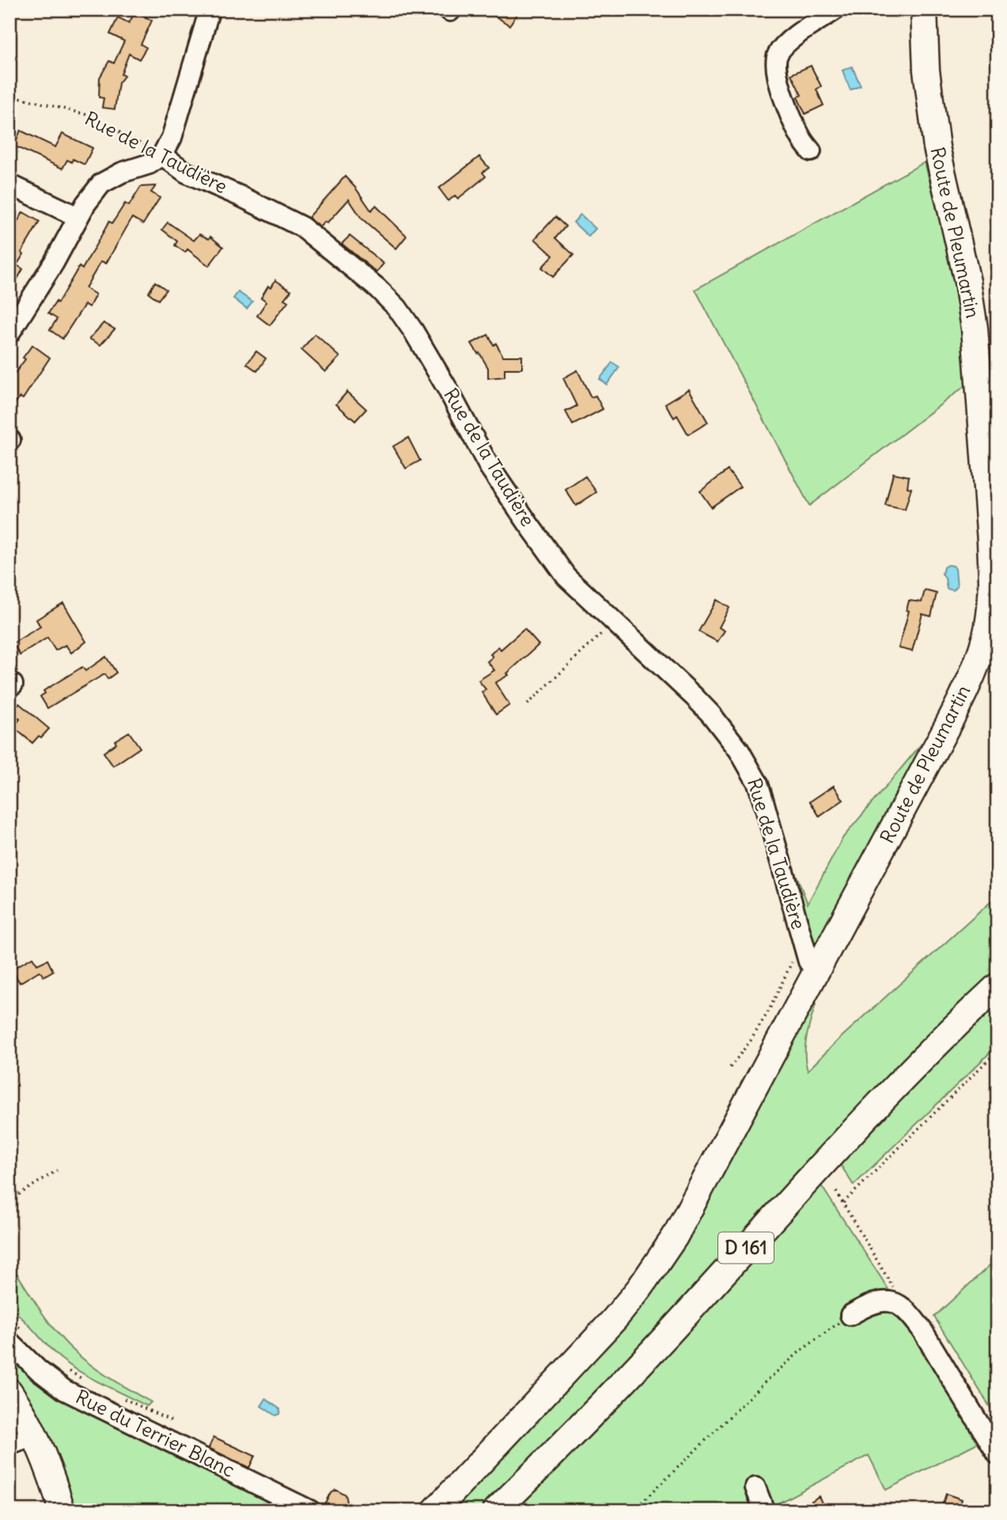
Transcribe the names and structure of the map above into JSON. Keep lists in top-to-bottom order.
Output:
{
  "streets": {
    "main road": ["Route de Pleumartin", "D 161"],
    "street": ["Rue de la Taudière", "Rue du Terrier Blanc"]
  },
  "crossings": [
    ["Rue de la Taudière", "Route de Pleumartin"]
  ]
}
